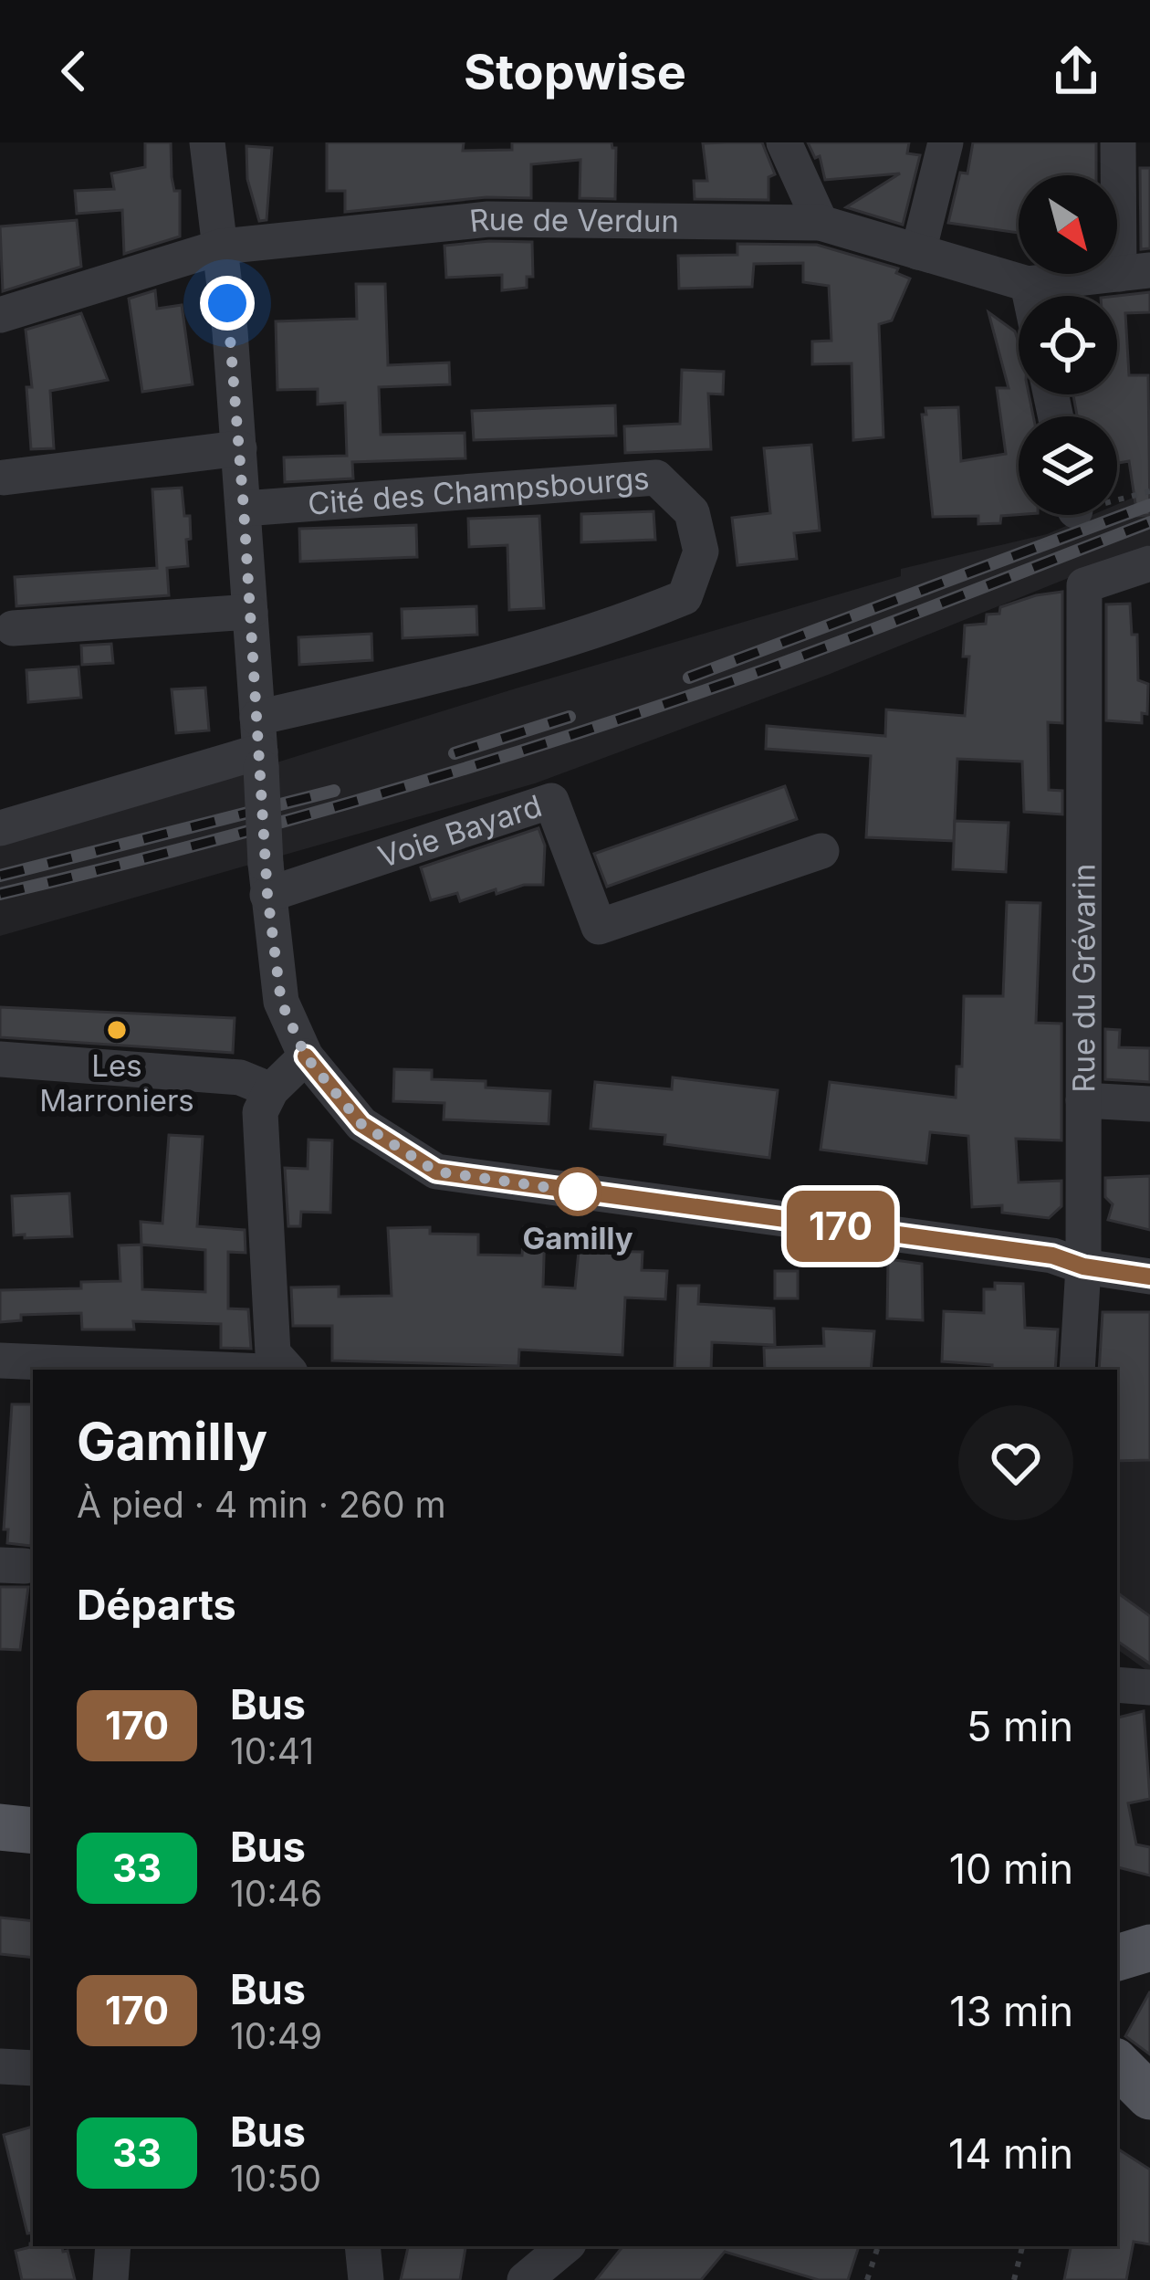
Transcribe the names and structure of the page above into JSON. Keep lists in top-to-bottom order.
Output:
{
  "streets": {
    "street": [
      "Rue de Verdun",
      "Cité des Champsbourgs",
      "Voie Bayard",
      "Rue du Grévarin"
    ]
  },
  "places": ["Les Marroniers", "Gamilly"],
  "lines": ["bus line 170"],
  "north": "bottom right",
  "page": {
    "header": "Stopwise",
    "on_map": "170",
    "heading": [
      ["Gamilly", "À pied · 4 min · 260 m"],
      "Départs"
    ],
    "list": [
      {
        "mark": "170",
        "name": "Bus",
        "note": "10:41",
        "value": "5 min"
      },
      {
        "mark": "33",
        "name": "Bus",
        "note": "10:46",
        "value": "10 min"
      },
      {
        "mark": "170",
        "name": "Bus",
        "note": "10:49",
        "value": "13 min"
      },
      {
        "mark": "33",
        "name": "Bus",
        "note": "10:50",
        "value": "14 min"
      }
    ]
  }
}
